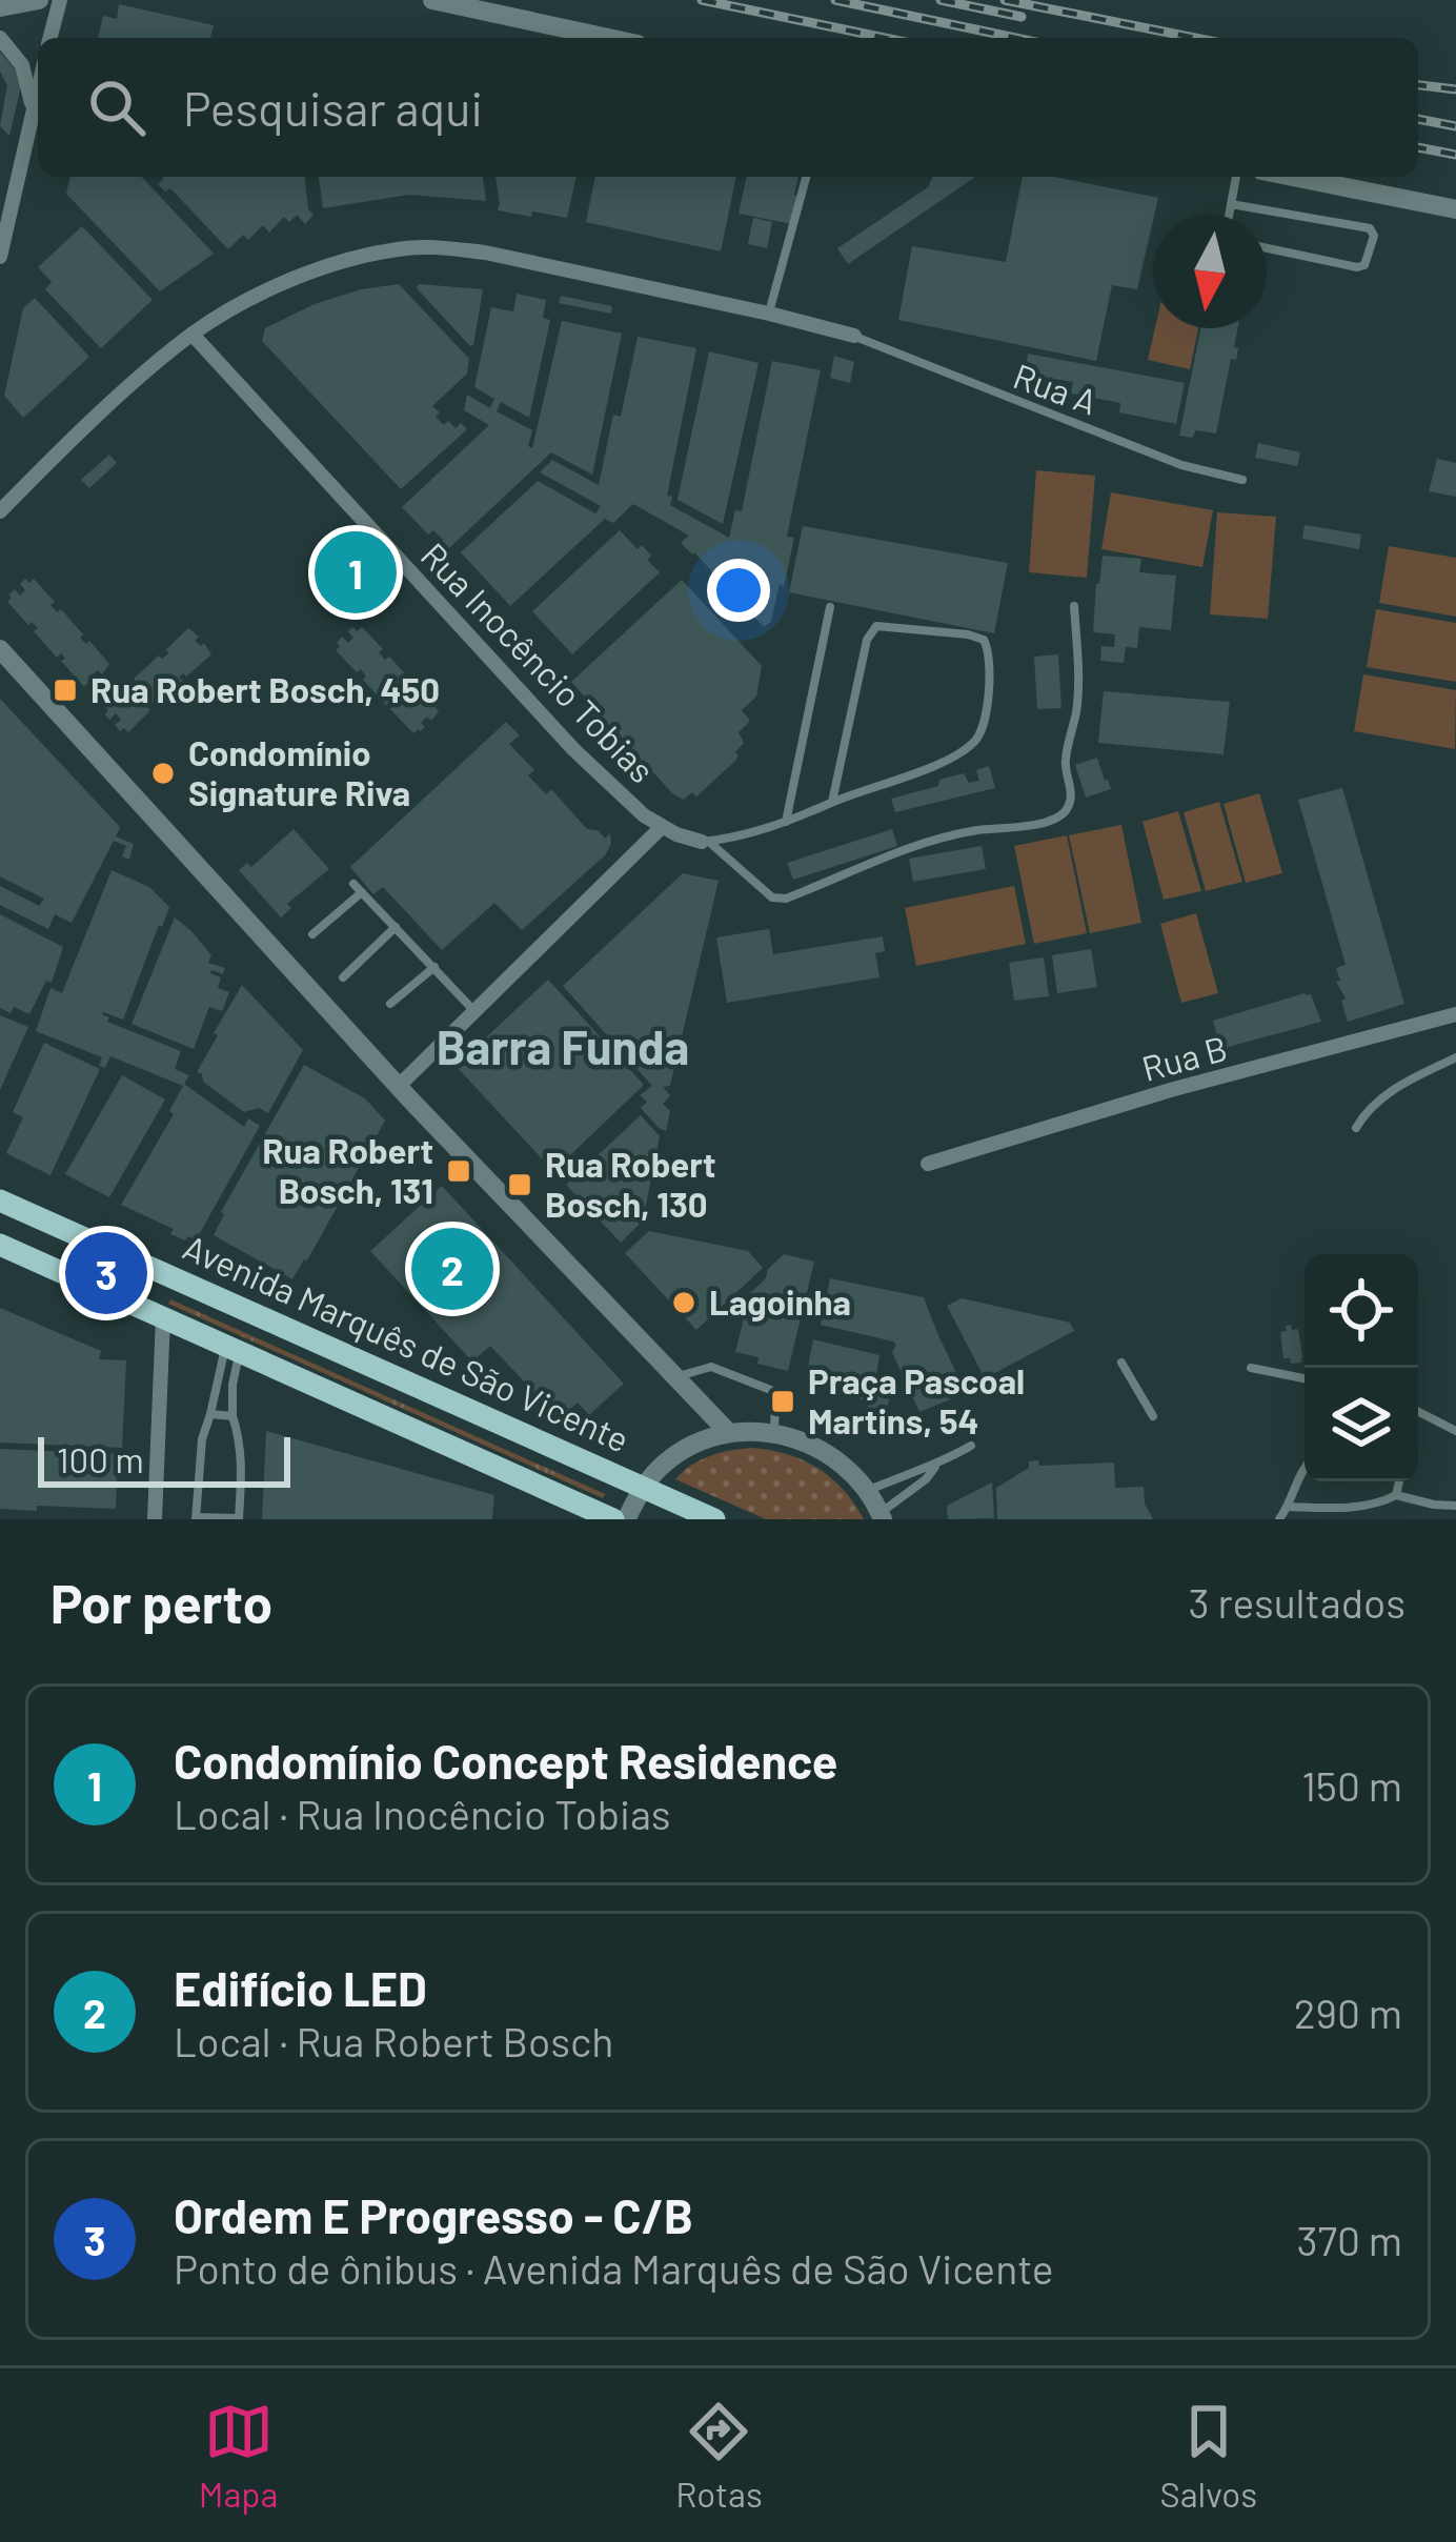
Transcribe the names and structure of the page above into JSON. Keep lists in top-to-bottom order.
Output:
{
  "streets": {
    "main road": ["Avenida Marquês de São Vicente"],
    "street": ["Rua Inocêncio Tobias", "Rua B"],
    "lane": ["Rua A"]
  },
  "districts": ["Barra Funda"],
  "places": {
    "transit": [
      "Rua Robert Bosch, 450",
      "Rua Robert Bosch, 131",
      "Rua Robert Bosch, 130",
      "Praça Pascoal Martins, 54"
    ],
    "other": ["Condomínio Signature Riva", "Lagoinha"]
  },
  "scale_bar": "100 m",
  "north": "bottom",
  "page": {
    "search": "Pesquisar aqui",
    "pins": ["1", "2", "3"],
    "scale": "100 m",
    "heading": ["Por perto", "3 resultados"],
    "list": [
      {
        "mark": "1",
        "name": "Condomínio Concept Residence",
        "note": "Local · Rua Inocêncio Tobias",
        "value": "150 m"
      },
      {
        "mark": "2",
        "name": "Edifício LED",
        "note": "Local · Rua Robert Bosch",
        "value": "290 m"
      },
      {
        "mark": "3",
        "name": "Ordem E Progresso - C/B",
        "note": "Ponto de ônibus · Avenida Marquês de São Vicente",
        "value": "370 m"
      }
    ],
    "nav": ["Mapa", "Rotas", "Salvos"]
  }
}
